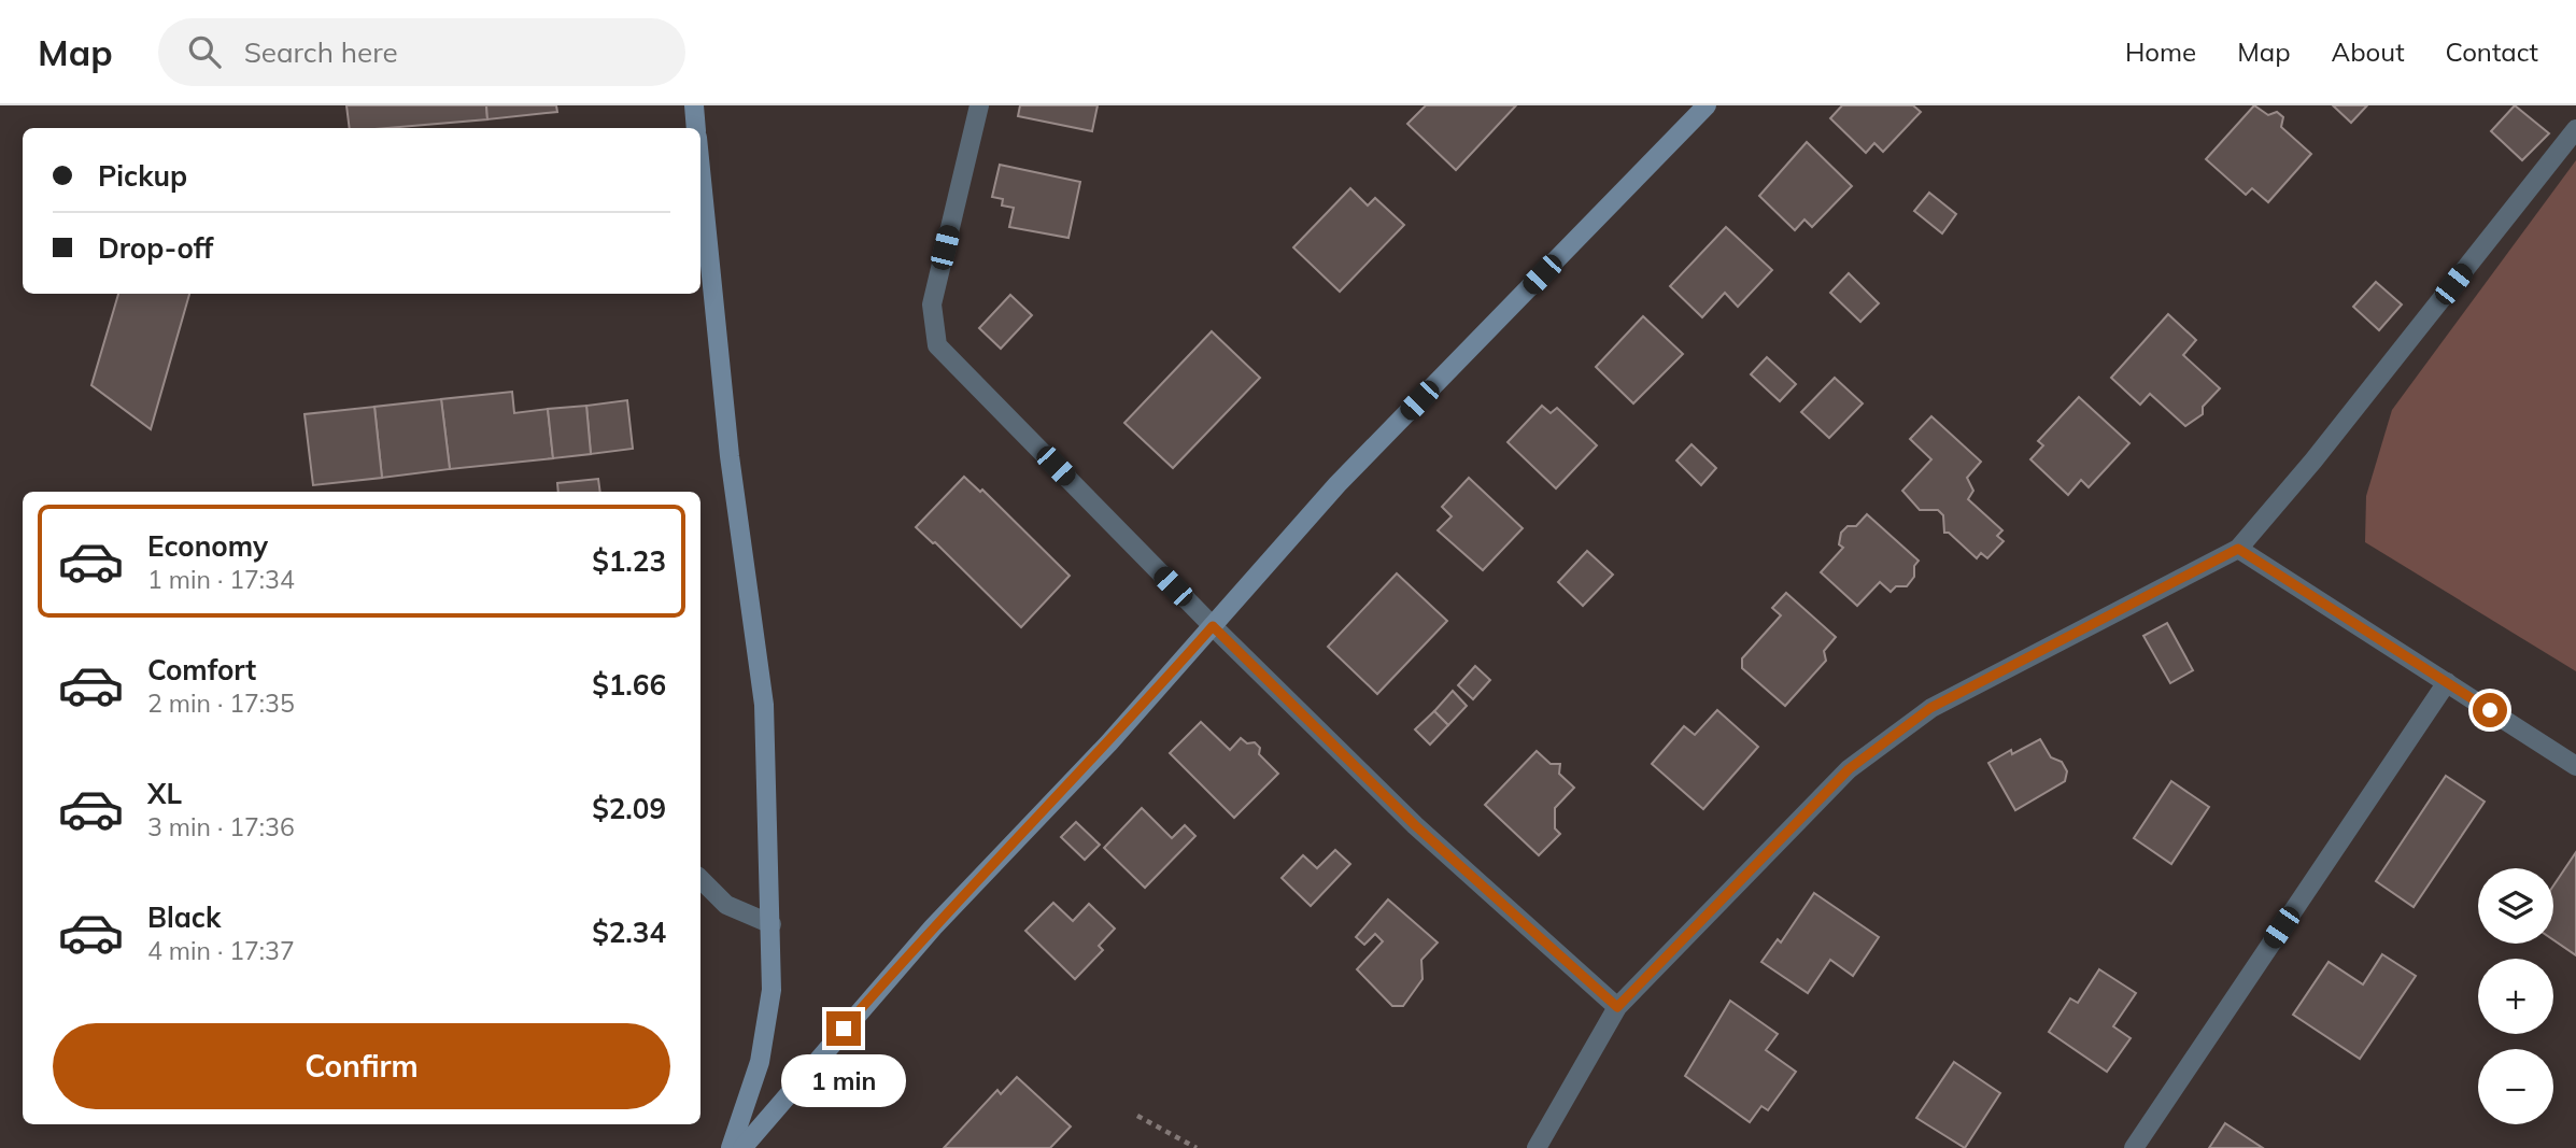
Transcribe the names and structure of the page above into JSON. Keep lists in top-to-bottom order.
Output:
{
  "page": {
    "header": "Map",
    "search": "Search here",
    "nav": [
      "Home",
      "Map",
      "About",
      "Contact"
    ],
    "banner": ["Pickup", "Drop-off"],
    "list": [
      {
        "name": "Economy",
        "note": "1 min · 17:34",
        "value": "$1.23"
      },
      {
        "name": "Comfort",
        "note": "2 min · 17:35",
        "value": "$1.66"
      },
      {
        "name": "XL",
        "note": "3 min · 17:36",
        "value": "$2.09"
      },
      {
        "name": "Black",
        "note": "4 min · 17:37",
        "value": "$2.34"
      }
    ],
    "map_buttons": ["+", "−"],
    "buttons": "Confirm",
    "bubble": "1 min"
  }
}
